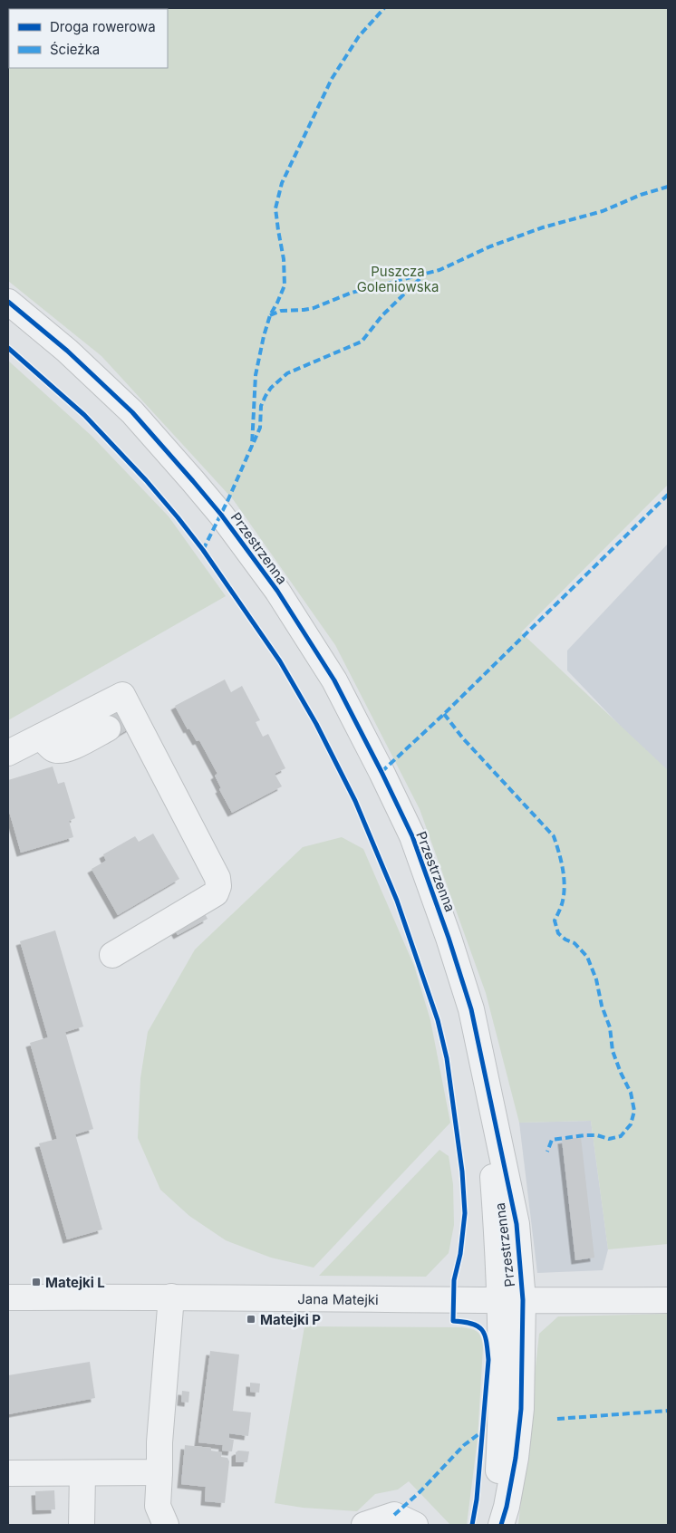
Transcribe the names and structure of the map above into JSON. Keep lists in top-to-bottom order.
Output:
{
  "streets": {
    "street": ["Przestrzenna", "Jana Matejki"]
  },
  "crossings": [
    ["Przestrzenna", "Jana Matejki"]
  ],
  "parks": ["Puszcza Goleniowska"],
  "places": {
    "transit": ["Matejki L", "Matejki P"]
  },
  "legend": ["Droga rowerowa", "Ścieżka"]
}
